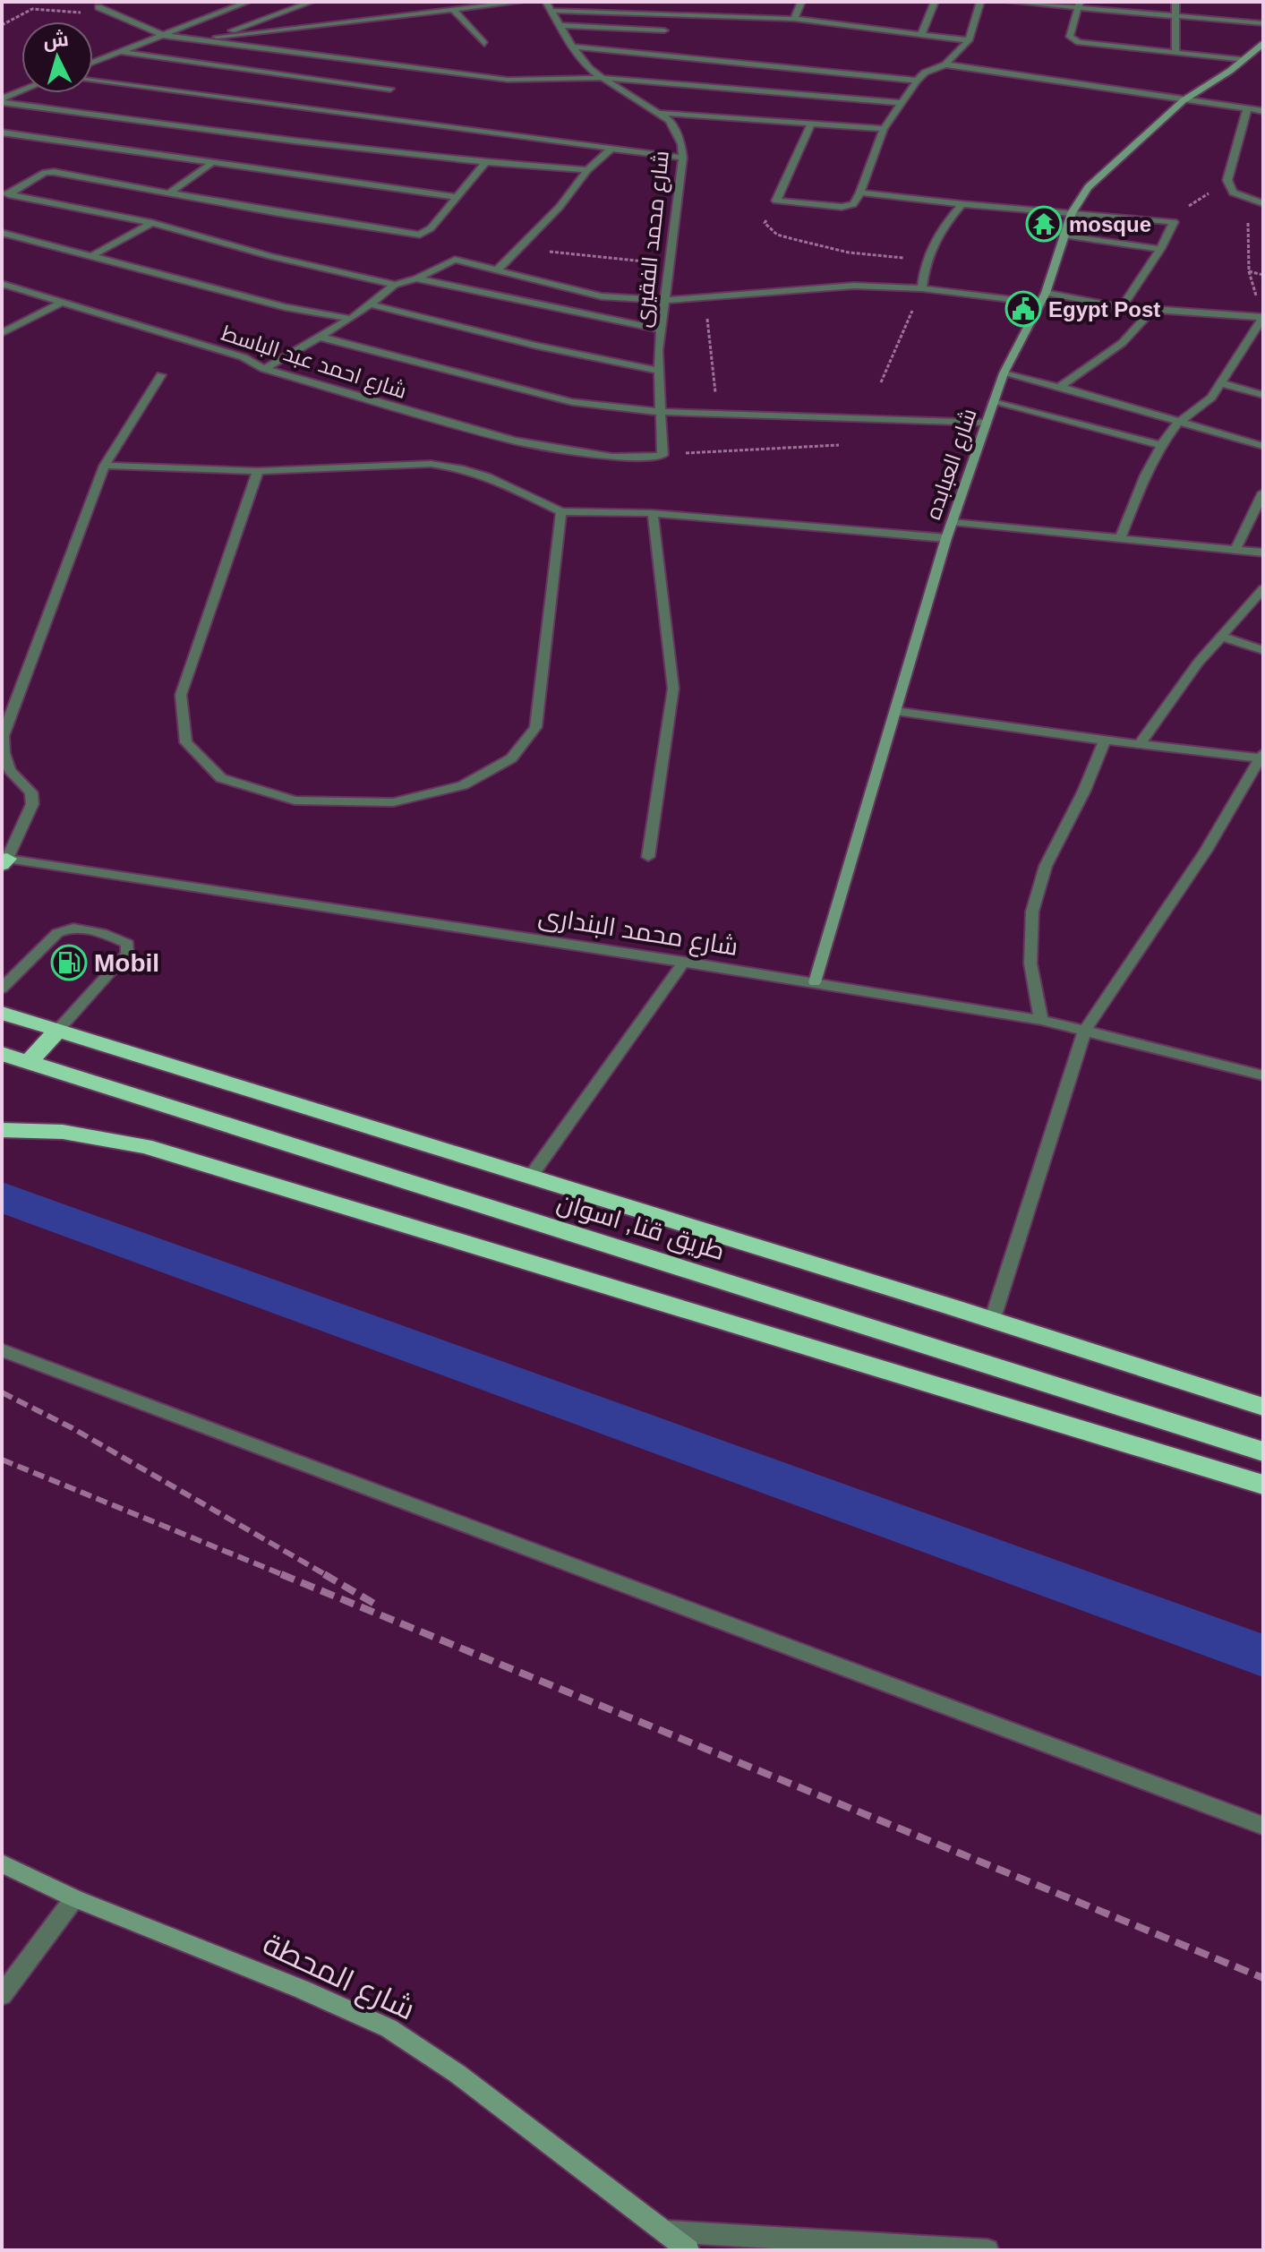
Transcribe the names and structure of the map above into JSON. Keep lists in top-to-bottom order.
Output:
{
  "streets": {
    "highway": ["طريق قنا, اسوان"],
    "street": [
      "شارع محمد الفقيرى",
      "شارع احمد عبد الباسط",
      "شارع العبابده",
      "شارع محمد البندارى",
      "شارع المحطة"
    ]
  },
  "crossings": [
    ["شارع محمد الفقيرى", "شارع احمد عبد الباسط"],
    ["شارع العبابده", "شارع محمد البندارى"]
  ],
  "places": {
    "temple": ["mosque"],
    "public building": ["Egypt Post"],
    "fuel station": ["Mobil"]
  },
  "north": "top"
}
